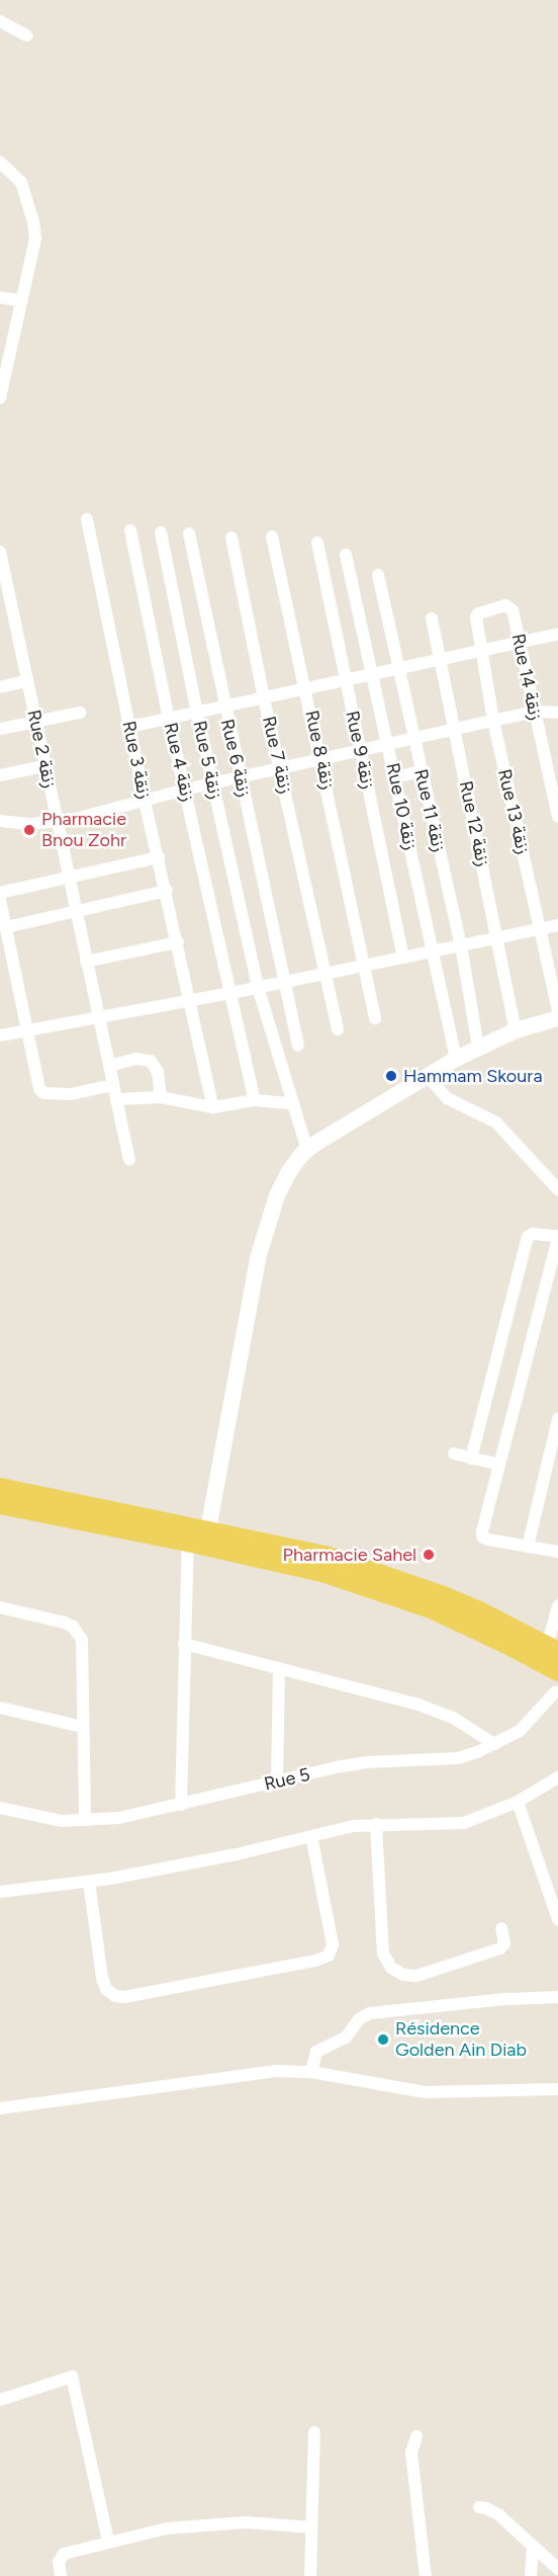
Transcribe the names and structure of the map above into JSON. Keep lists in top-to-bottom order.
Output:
{
  "streets": {
    "street": [
      "Rue 14 زنقة",
      "Rue 2 زنقة",
      "Rue 8 زنقة",
      "Rue 9 زنقة",
      "Rue 7 زنقة",
      "Rue 6 زنقة",
      "Rue 3 زنقة",
      "Rue 5 زنقة",
      "Rue 4 زنقة",
      "Rue 10 زنقة",
      "Rue 11 زنقة",
      "Rue 13 زنقة",
      "Rue 12 زنقة",
      "Rue 5"
    ]
  },
  "crossings": [
    ["Rue 14 زنقة", "Rue 13 زنقة"]
  ],
  "places": [
    "Pharmacie Bnou Zohr",
    "Hammam Skoura",
    "Pharmacie Sahel",
    "Résidence Golden Ain Diab"
  ]
}
